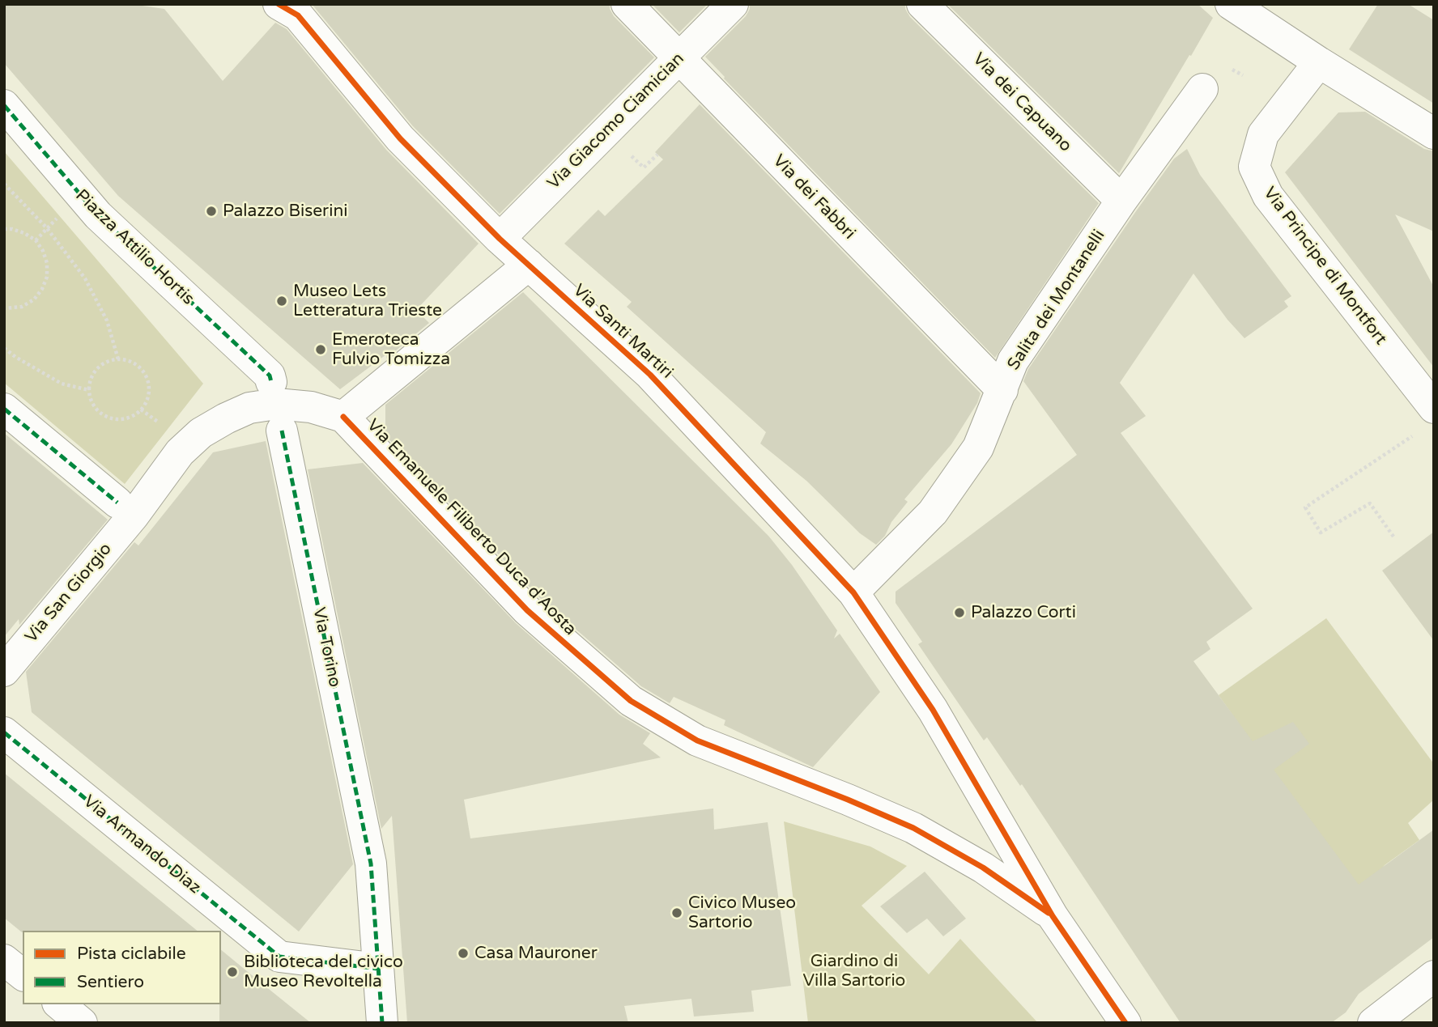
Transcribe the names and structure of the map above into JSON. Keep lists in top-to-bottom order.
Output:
{
  "streets": {
    "street": [
      "Via dei Capuano",
      "Via Giacomo Ciamician",
      "Via dei Fabbri",
      "Piazza Attilio Hortis",
      "Via Principe di Montfort",
      "Salita dei Montanelli",
      "Via Santi Martiri",
      "Via Emanuele Filiberto Duca d'Aosta",
      "Via San Giorgio",
      "Via Torino",
      "Via Armando Diaz"
    ]
  },
  "crossings": [
    ["Via dei Capuano", "Salita dei Montanelli"],
    ["Via Giacomo Ciamician", "Via dei Fabbri"],
    ["Via Giacomo Ciamician", "Via Santi Martiri"],
    ["Via dei Fabbri", "Salita dei Montanelli"],
    ["Salita dei Montanelli", "Via Santi Martiri"],
    ["Via Santi Martiri", "Via Emanuele Filiberto Duca d'Aosta"],
    ["Via Torino", "Via Armando Diaz"]
  ],
  "parks": ["Giardino di Villa Sartorio"],
  "places": [
    "Palazzo Biserini",
    "Museo Lets Letteratura Trieste",
    "Emeroteca Fulvio Tomizza",
    "Palazzo Corti",
    "Civico Museo Sartorio",
    "Casa Mauroner",
    "Biblioteca del civico Museo Revoltella"
  ],
  "legend": ["Pista ciclabile", "Sentiero"]
}
